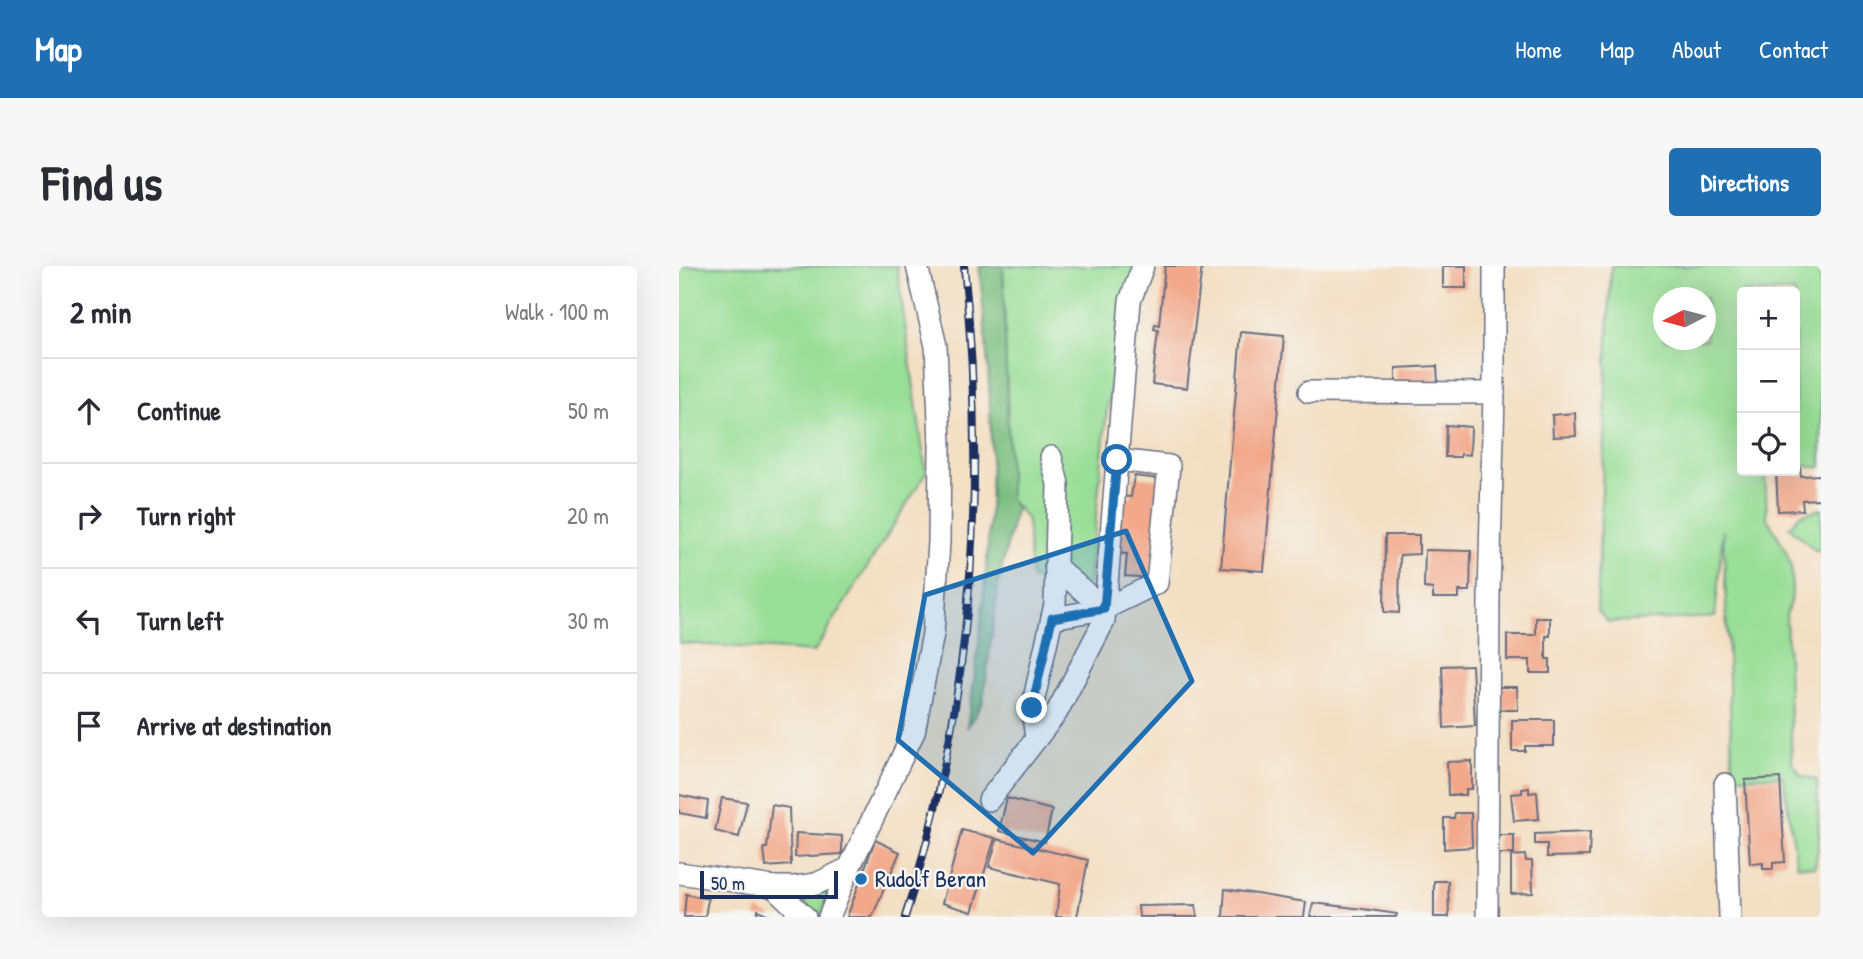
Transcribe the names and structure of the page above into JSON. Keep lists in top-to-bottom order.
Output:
{
  "places": ["Rudolf Beran"],
  "scale_bar": "50 m",
  "north": "left",
  "page": {
    "header": "Map",
    "nav": [
      "Home",
      "Map",
      "About",
      "Contact"
    ],
    "buttons": "Directions",
    "title": "Find us",
    "heading": ["2 min", "Walk · 100 m"],
    "map_buttons": ["+", "−"],
    "list": [
      ["Continue", "50 m"],
      ["Turn right", "20 m"],
      ["Turn left", "30 m"],
      "Arrive at destination"
    ],
    "scale": "50 m"
  }
}
